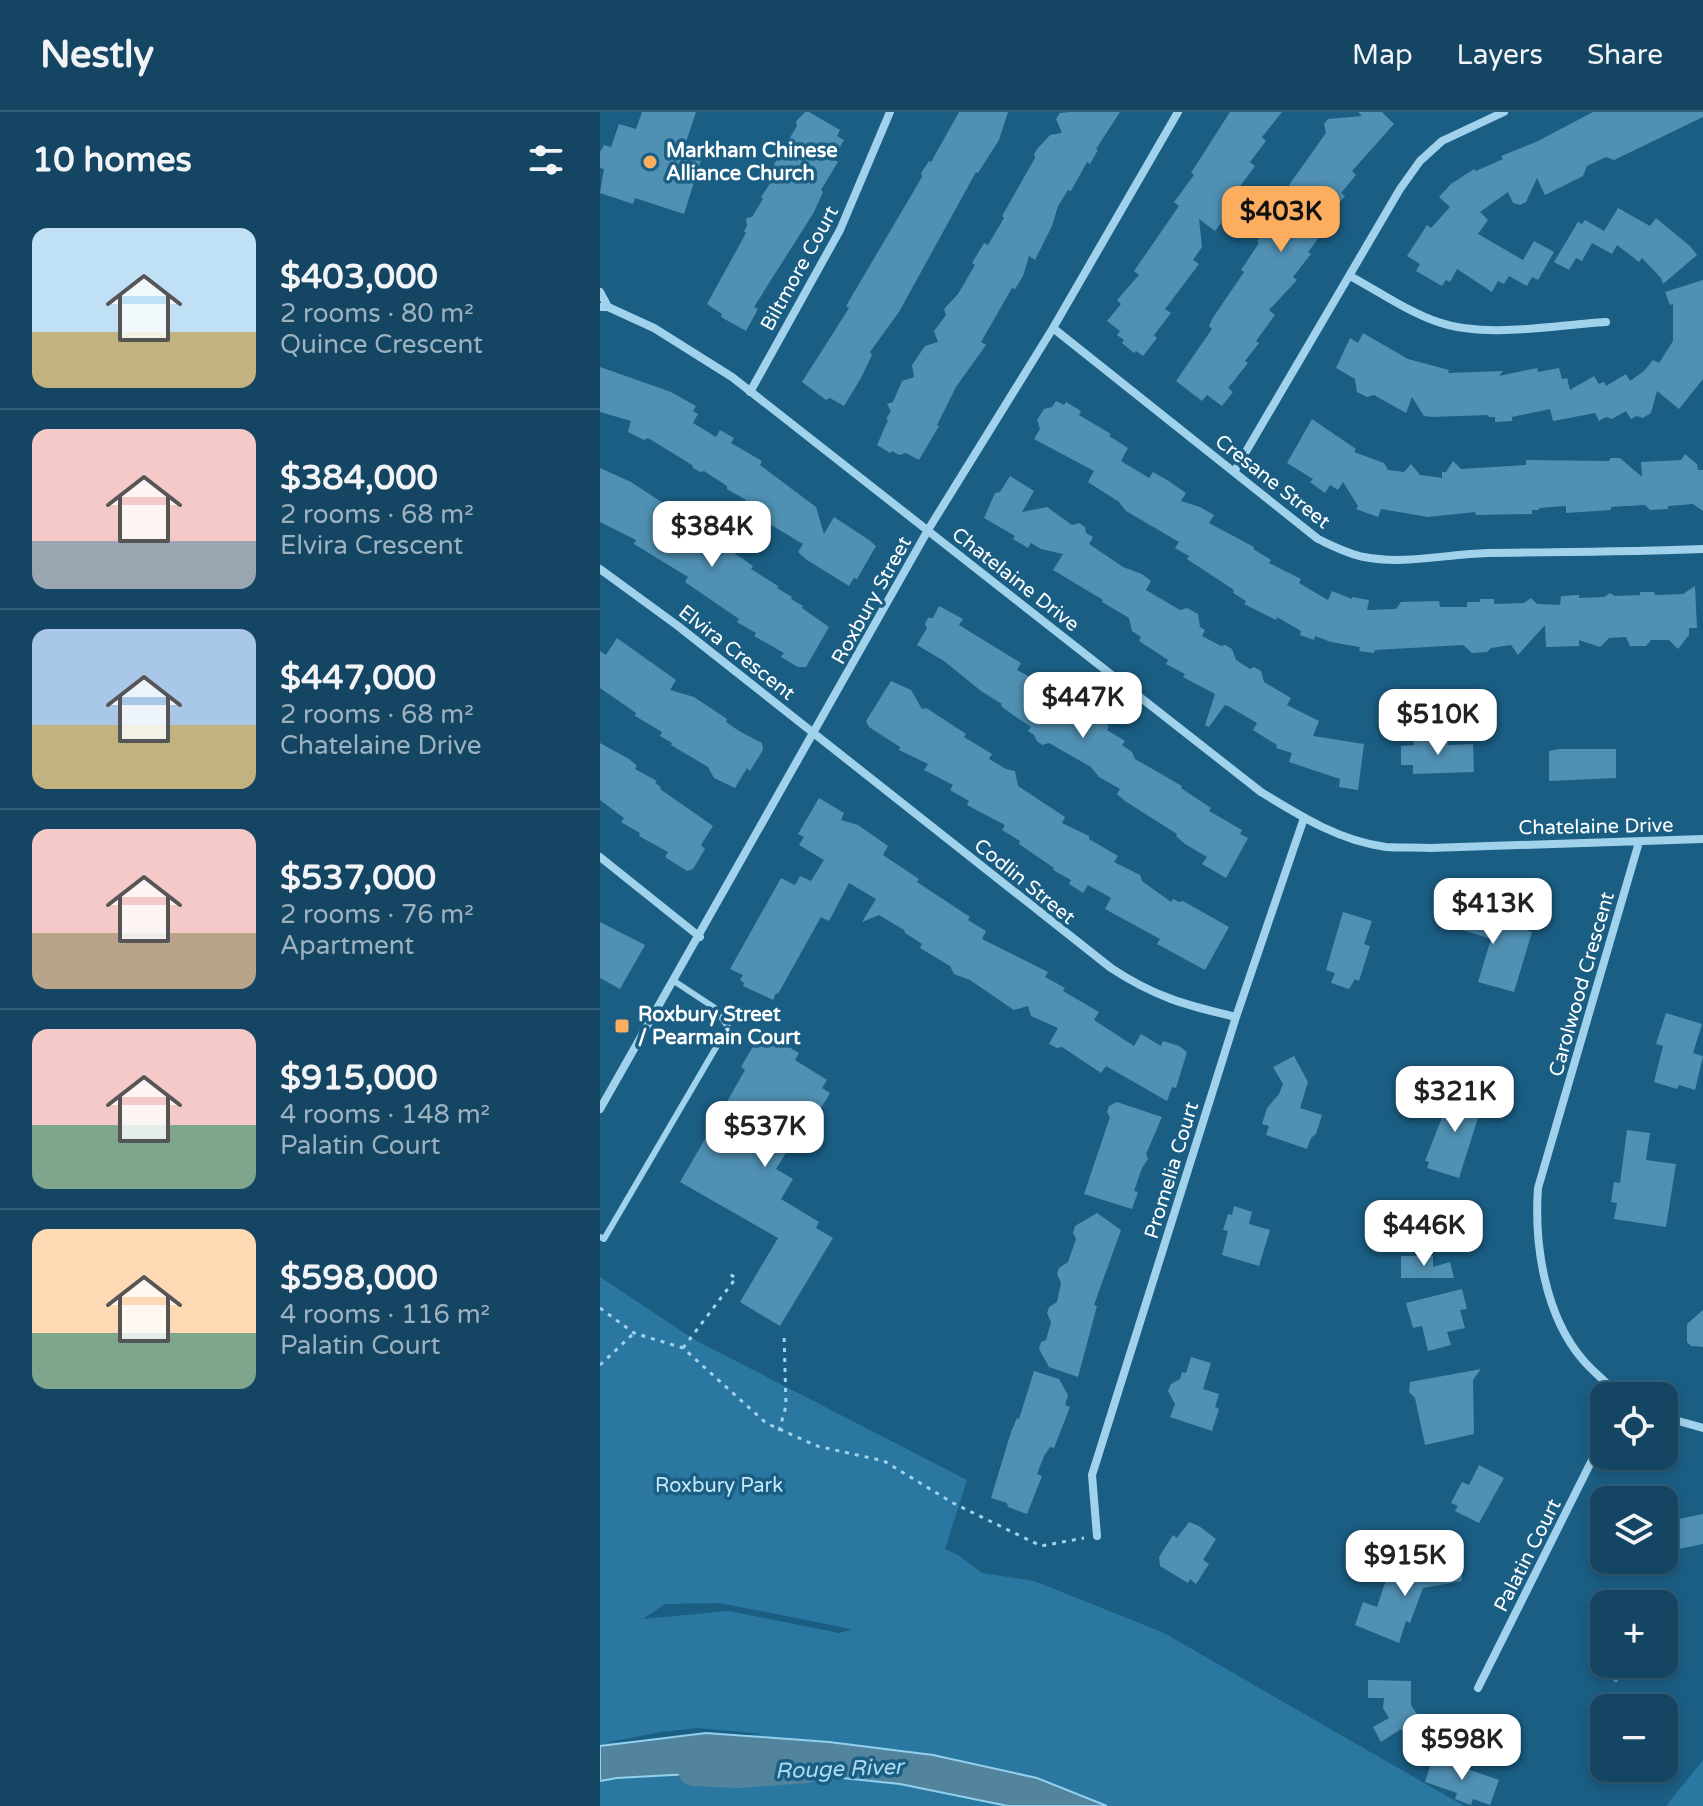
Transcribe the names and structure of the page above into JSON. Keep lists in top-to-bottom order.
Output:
{
  "streets": {
    "street": [
      "Biltmore Court",
      "Cresane Street",
      "Chatelaine Drive",
      "Roxbury Street",
      "Elvira Crescent",
      "Codlin Street",
      "Carolwood Crescent",
      "Promelia Court",
      "Palatin Court"
    ]
  },
  "crossings": [
    ["Biltmore Court", "Chatelaine Drive"],
    ["Cresane Street", "Roxbury Street"],
    ["Chatelaine Drive", "Roxbury Street"],
    ["Chatelaine Drive", "Carolwood Crescent"],
    ["Chatelaine Drive", "Promelia Court"],
    ["Roxbury Street", "Elvira Crescent"],
    ["Roxbury Street", "Codlin Street"],
    ["Elvira Crescent", "Codlin Street"],
    ["Codlin Street", "Promelia Court"]
  ],
  "water": ["Rouge River"],
  "parks": ["Roxbury Park"],
  "places": {
    "other": ["Markham Chinese Alliance Church"],
    "transit": ["Roxbury Street / Pearmain Court"]
  },
  "page": {
    "header": "Nestly",
    "nav": ["Map", "Layers", "Share"],
    "heading": "10 homes",
    "price": [
      "$403K",
      "$384K",
      "$447K",
      "$510K",
      "$413K",
      "$321K",
      "$537K",
      "$446K",
      "$915K",
      "$598K"
    ],
    "list": [
      {
        "name": "$403,000",
        "note": "2 rooms · 80 m² · Quince Crescent"
      },
      {
        "name": "$384,000",
        "note": "2 rooms · 68 m² · Elvira Crescent"
      },
      {
        "name": "$447,000",
        "note": "2 rooms · 68 m² · Chatelaine Drive"
      },
      {
        "name": "$537,000",
        "note": "2 rooms · 76 m² · Apartment"
      },
      {
        "name": "$915,000",
        "note": "4 rooms · 148 m² · Palatin Court"
      },
      {
        "name": "$598,000",
        "note": "4 rooms · 116 m² · Palatin Court"
      }
    ],
    "map_buttons": ["+", "−"]
  }
}
